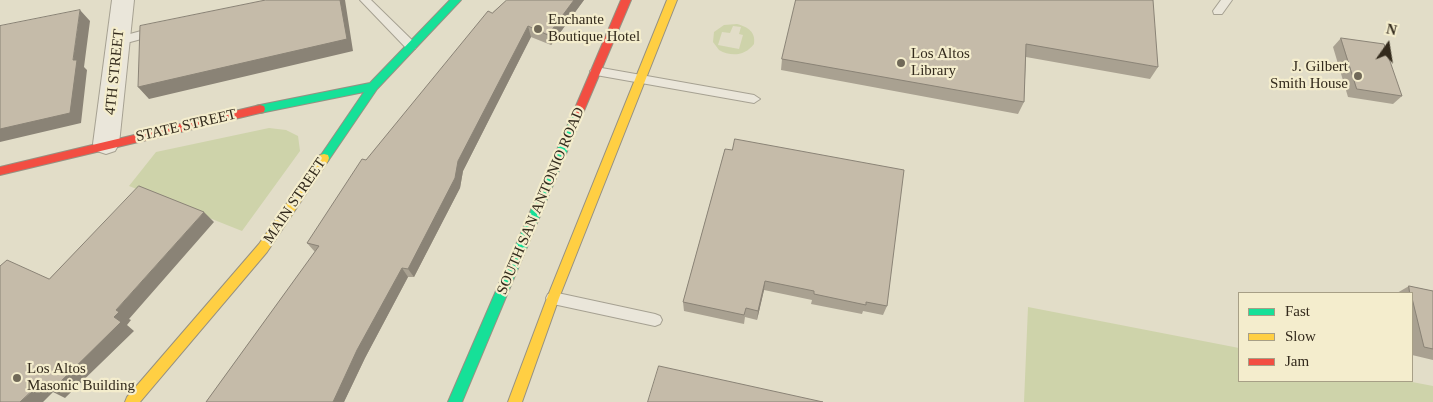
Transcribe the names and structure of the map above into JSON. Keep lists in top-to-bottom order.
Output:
{
  "streets": {
    "main road": ["STATE STREET", "MAIN STREET", "SOUTH SAN ANTONIO ROAD"],
    "street": ["4TH STREET"]
  },
  "crossings": [
    ["4TH STREET", "STATE STREET"],
    ["STATE STREET", "MAIN STREET"]
  ],
  "places": [
    "Enchante Boutique Hotel",
    "Los Altos Library",
    "J. Gilbert Smith House",
    "Los Altos Masonic Building"
  ],
  "legend": ["Fast", "Slow", "Jam"],
  "north": "top"
}
